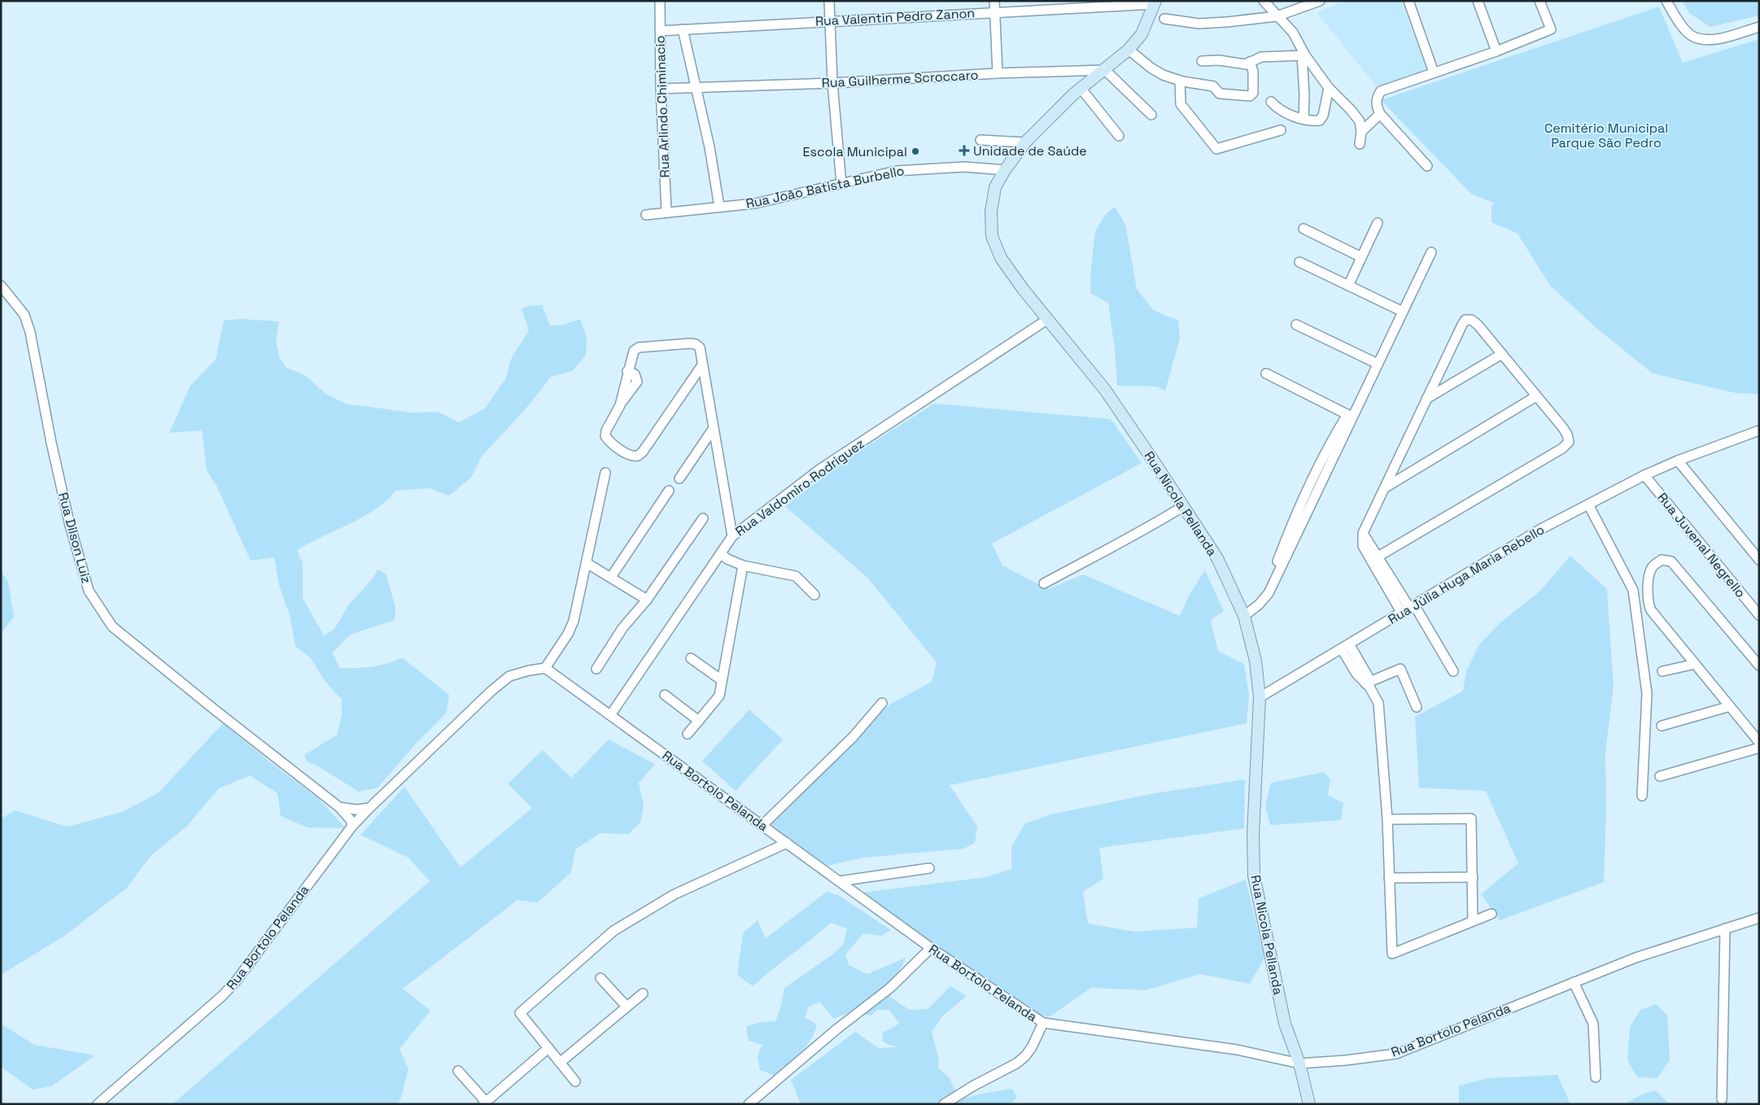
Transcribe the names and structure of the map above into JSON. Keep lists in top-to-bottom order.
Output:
{
  "streets": {
    "main road": ["Rua Nicola Pellanda"],
    "street": [
      "Rua Valentin Pedro Zanon",
      "Rua Guilherme Scroccaro",
      "Rua Arlindo Chiminacio",
      "Rua João Batista Burbello",
      "Rua Valdomiro Rodriguez",
      "Rua Dilson Luiz",
      "Rua Juvenal Negrello",
      "Rua Júlia Huga Maria Rebello",
      "Rua Bortolo Pelanda"
    ]
  },
  "crossings": [
    ["Rua Valentin Pedro Zanon", "Rua Arlindo Chiminacio"],
    ["Rua Valentin Pedro Zanon", "Rua Nicola Pellanda"],
    ["Rua Guilherme Scroccaro", "Rua Arlindo Chiminacio"],
    ["Rua Guilherme Scroccaro", "Rua Nicola Pellanda"],
    ["Rua Arlindo Chiminacio", "Rua João Batista Burbello"],
    ["Rua João Batista Burbello", "Rua Nicola Pellanda"],
    ["Rua Valdomiro Rodriguez", "Rua Nicola Pellanda"],
    ["Rua Valdomiro Rodriguez", "Rua Bortolo Pelanda"],
    ["Rua Nicola Pellanda", "Rua Júlia Huga Maria Rebello"],
    ["Rua Nicola Pellanda", "Rua Bortolo Pelanda"],
    ["Rua Dilson Luiz", "Rua Bortolo Pelanda"],
    ["Rua Juvenal Negrello", "Rua Júlia Huga Maria Rebello"]
  ],
  "parks": ["Cemitério Municipal Parque São Pedro"],
  "places": {
    "health": ["Unidade de Saúde"],
    "other": ["Escola Municipal"]
  }
}
